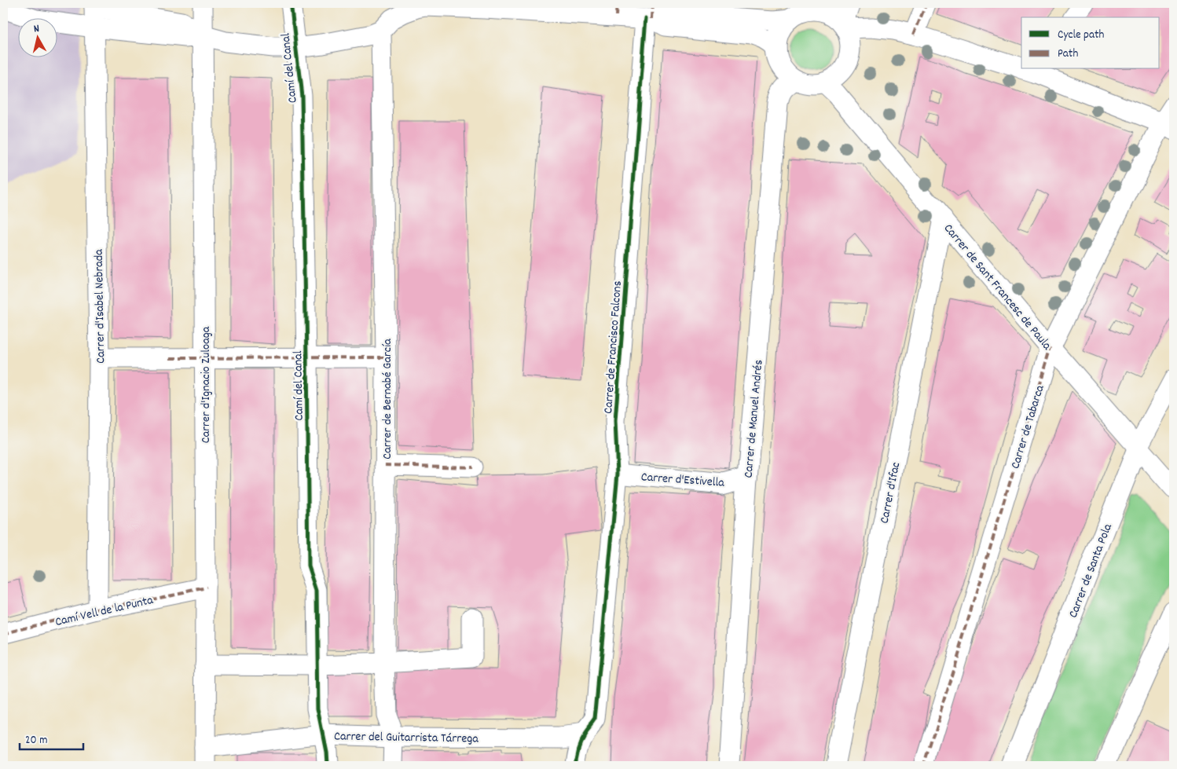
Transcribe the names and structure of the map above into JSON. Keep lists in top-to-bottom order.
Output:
{
  "streets": {
    "street": [
      "Camí del Canal",
      "Carrer de Sant Francesc de Paula",
      "Carrer d'Isabel Nebrada",
      "Carrer de Francisco Falcons",
      "Carrer d'Ignacio Zuloaga",
      "Carrer de Bernabé García",
      "Carrer de Manuel Andrés",
      "Carrer de Tabarca",
      "Carrer d'Estivella",
      "Carrer d'Ifac",
      "Carrer de Santa Pola",
      "Camí Vell de la Punta",
      "Carrer del Guitarrista Tárrega"
    ]
  },
  "crossings": [
    ["Camí del Canal", "Carrer del Guitarrista Tárrega"],
    ["Carrer de Sant Francesc de Paula", "Carrer de Manuel Andrés"],
    ["Carrer de Sant Francesc de Paula", "Carrer de Tabarca"],
    ["Carrer de Sant Francesc de Paula", "Carrer d'Ifac"],
    ["Carrer de Sant Francesc de Paula", "Carrer de Santa Pola"],
    ["Carrer d'Isabel Nebrada", "Camí Vell de la Punta"],
    ["Carrer de Francisco Falcons", "Carrer d'Estivella"],
    ["Carrer de Francisco Falcons", "Carrer del Guitarrista Tárrega"],
    ["Carrer d'Ignacio Zuloaga", "Camí Vell de la Punta"],
    ["Carrer d'Ignacio Zuloaga", "Carrer del Guitarrista Tárrega"],
    ["Carrer de Bernabé García", "Carrer del Guitarrista Tárrega"],
    ["Carrer de Manuel Andrés", "Carrer d'Estivella"]
  ],
  "legend": ["Cycle path", "Path"],
  "scale_bar": "20 m",
  "north": "top"
}
